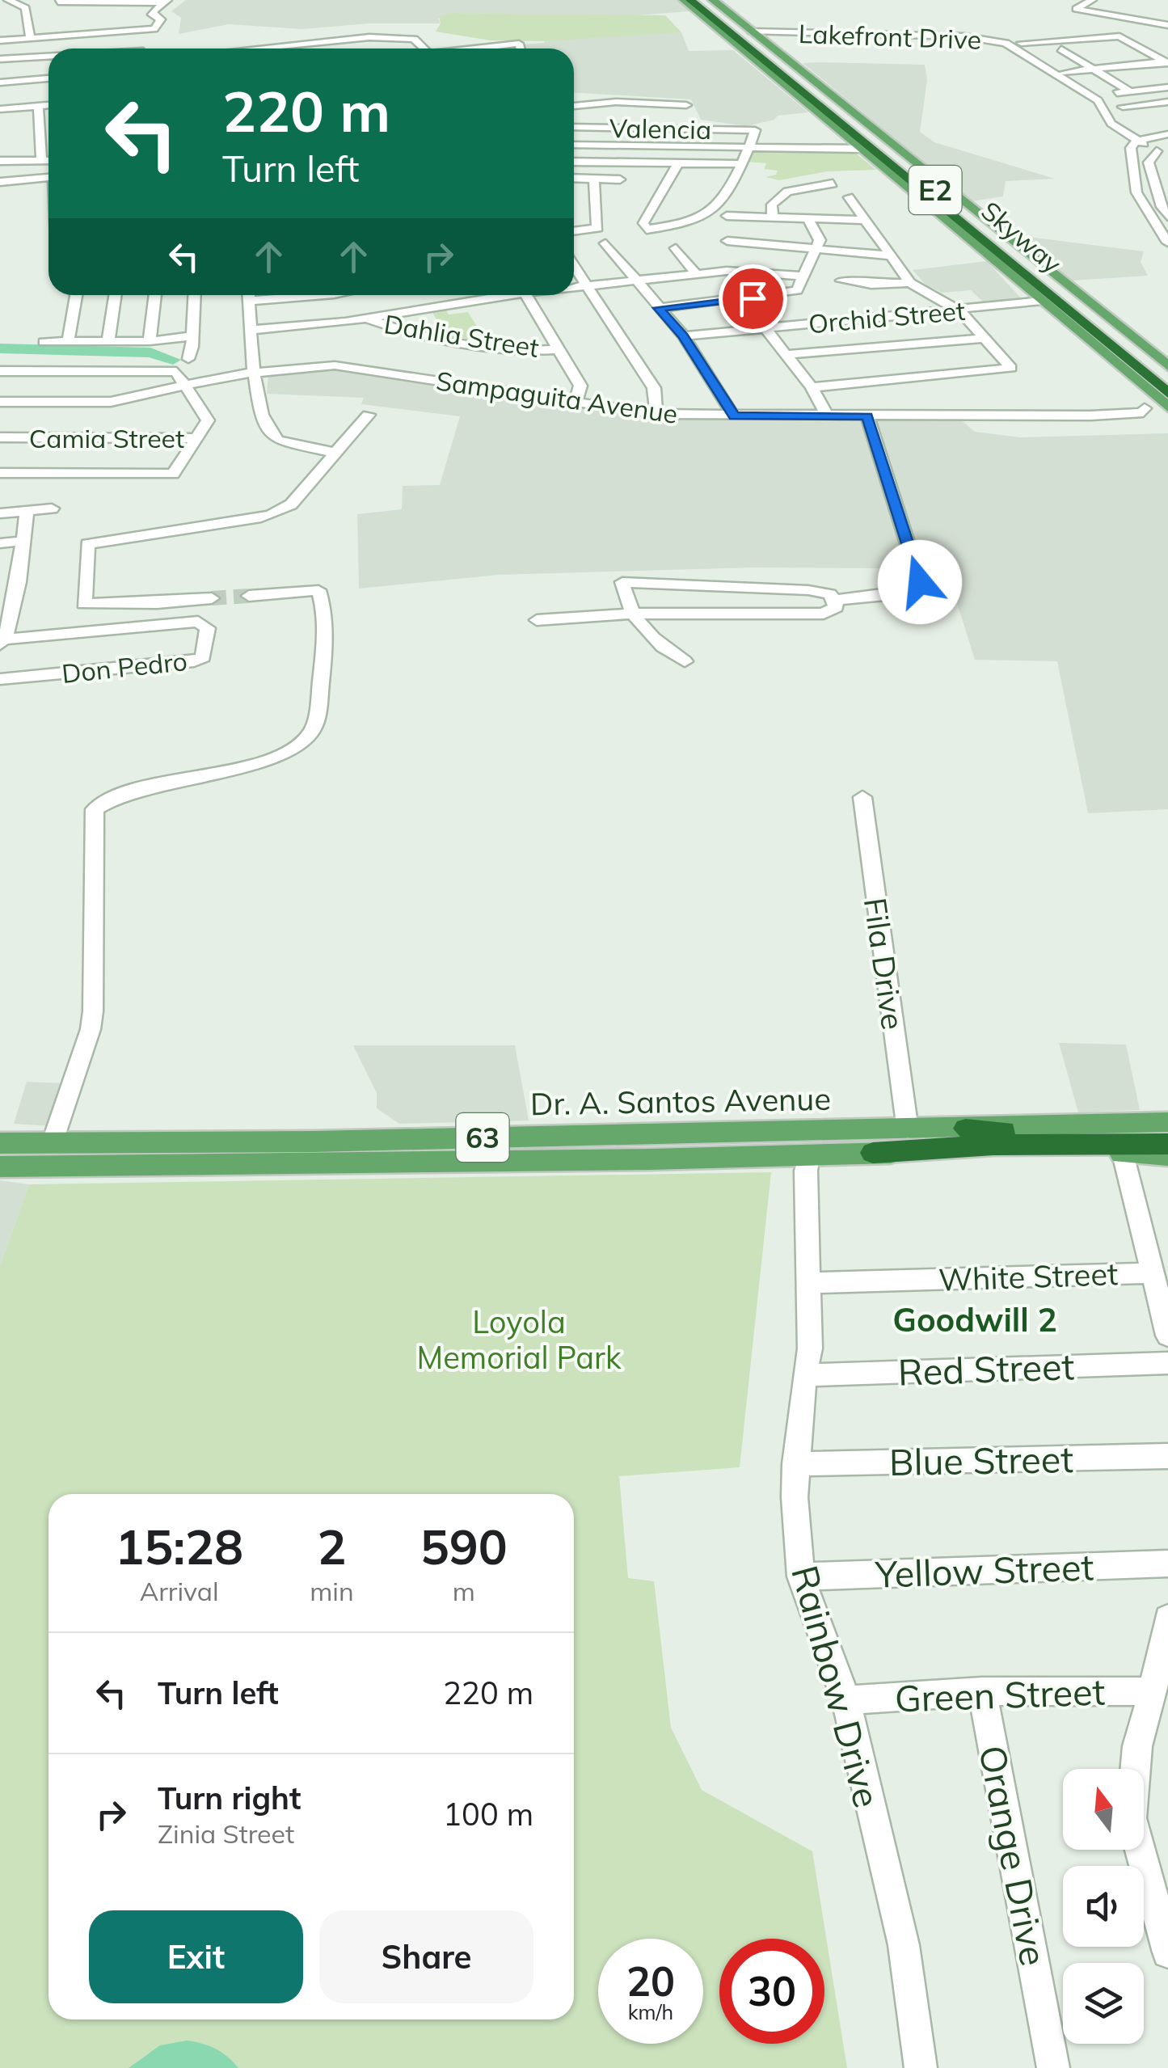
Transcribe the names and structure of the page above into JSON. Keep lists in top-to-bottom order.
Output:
{
  "streets": {
    "highway": ["E2", "Skyway"],
    "main road": ["Dr. A. Santos Avenue", "63"],
    "street": [
      "Lakefront Drive",
      "Valencia",
      "Orchid Street",
      "Dahlia Street",
      "Sampaguita Avenue",
      "Camia Street",
      "Don Pedro",
      "Fila Drive",
      "White Street",
      "Red Street",
      "Blue Street",
      "Yellow Street",
      "Rainbow Drive",
      "Green Street",
      "Orange Drive"
    ]
  },
  "crossings": [
    ["E2", "Sampaguita Avenue"],
    ["Sampaguita Avenue", "Camia Street"],
    ["Fila Drive", "Dr. A. Santos Avenue"],
    ["Dr. A. Santos Avenue", "Rainbow Drive"],
    ["White Street", "Rainbow Drive"],
    ["Red Street", "Rainbow Drive"],
    ["Blue Street", "Rainbow Drive"],
    ["Yellow Street", "Rainbow Drive"],
    ["Rainbow Drive", "Green Street"],
    ["Green Street", "Orange Drive"]
  ],
  "districts": ["Goodwill 2"],
  "parks": ["Loyola Memorial Park"],
  "north": "top",
  "page": {
    "turn": ["220 m", "Turn left"],
    "eta": [
      "15:28",
      "Arrival",
      "2",
      "min",
      "590",
      "m"
    ],
    "list": [
      {
        "name": "Turn left",
        "value": "220 m"
      },
      {
        "name": "Turn right",
        "note": "Zinia Street",
        "value": "100 m"
      }
    ],
    "buttons": ["Exit", "Share"],
    "speed": "20 km/h",
    "limit": "30"
  }
}
